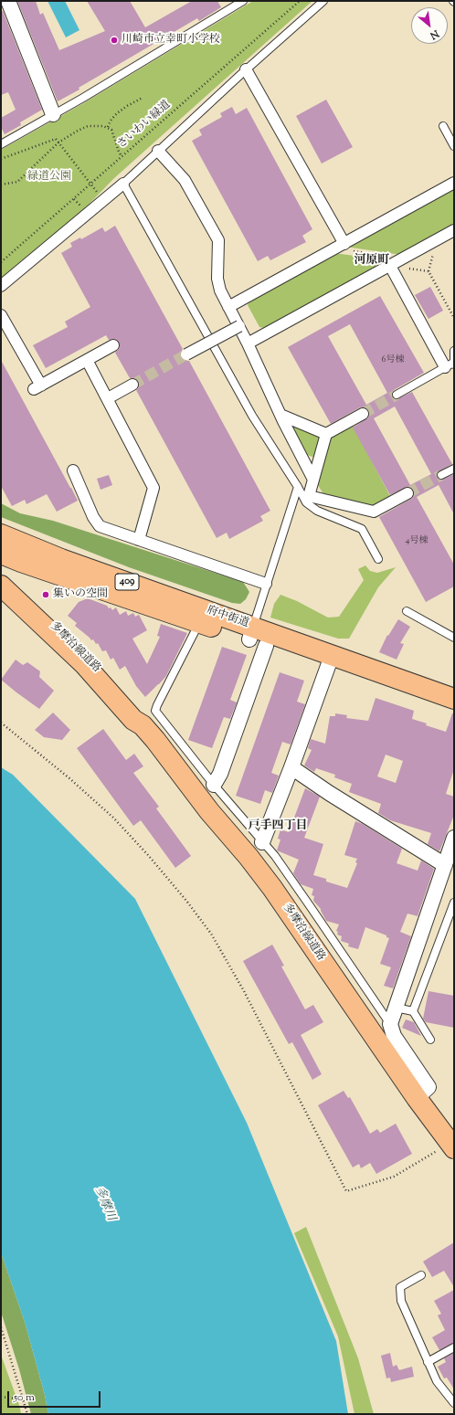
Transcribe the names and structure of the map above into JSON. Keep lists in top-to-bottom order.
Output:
{
  "streets": {
    "main road": ["409", "府中街道", "多摩沿線道路"],
    "path": ["さいわい緑道"]
  },
  "districts": ["河原町", "戸手四丁目"],
  "water": ["多摩川"],
  "parks": ["緑道公園"],
  "places": ["川崎市立幸町小学校", "集いの空間"],
  "house_numbers": ["6号棟", "4号棟"],
  "scale_bar": "50 m",
  "north": "bottom right"
}
